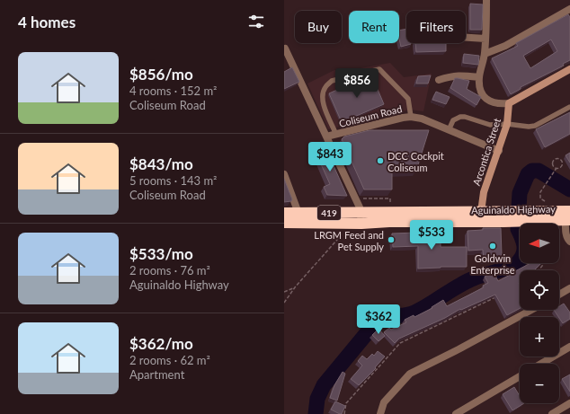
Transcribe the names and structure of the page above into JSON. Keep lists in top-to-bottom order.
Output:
{
  "streets": {
    "highway": ["Aguinaldo Highway", "419"],
    "street": ["Coliseum Road", "Arcontica Street"]
  },
  "crossings": [
    ["Coliseum Road", "Arcontica Street"],
    ["Arcontica Street", "Aguinaldo Highway"]
  ],
  "places": ["DCC Cockpit Coliseum", "LRGM Feed and Pet Supply", "Goldwin Enterprise"],
  "north": "left",
  "page": {
    "heading": "4 homes",
    "chip": ["Buy", "Rent", "Filters"],
    "list": [
      {
        "name": "$856/mo",
        "note": "4 rooms · 152 m² · Coliseum Road"
      },
      {
        "name": "$843/mo",
        "note": "5 rooms · 143 m² · Coliseum Road"
      },
      {
        "name": "$533/mo",
        "note": "2 rooms · 76 m² · Aguinaldo Highway"
      },
      {
        "name": "$362/mo",
        "note": "2 rooms · 62 m² · Apartment"
      }
    ],
    "price": [
      "$856",
      "$843",
      "$533",
      "$362"
    ],
    "map_buttons": ["+", "−"]
  }
}
